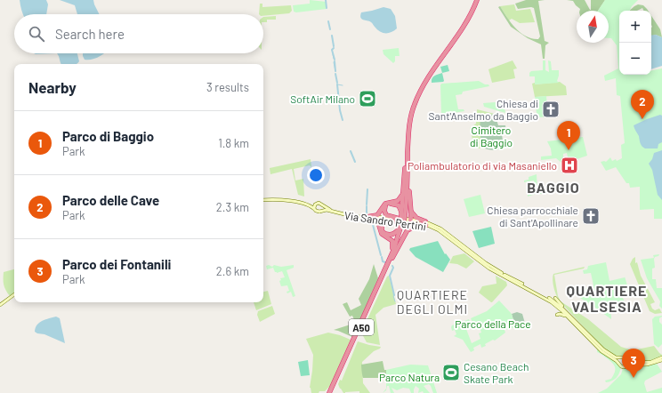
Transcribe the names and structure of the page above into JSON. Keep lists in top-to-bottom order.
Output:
{
  "streets": {
    "highway": ["A50"],
    "main road": ["Via Sandro Pertini"]
  },
  "districts": ["BAGGIO", "QUARTIERE VALSESIA", "QUARTIERE DEGLI OLMI"],
  "parks": ["Cimitero di Baggio", "Parco della Pace", "Parco Natura"],
  "places": {
    "sports": ["SoftAir Milano", "Cesano Beach Skate Park"],
    "church": ["Chiesa di Sant'Anselmo da Baggio", "Chiesa parrocchiale di Sant'Apollinare"],
    "hospital": ["Poliambulatorio di via Masaniello"]
  },
  "north": "top",
  "page": {
    "map_buttons": ["+", "−"],
    "search": "Search here",
    "heading": ["Nearby", "3 results"],
    "pins": ["2", "1", "3"],
    "list": [
      {
        "mark": "1",
        "name": "Parco di Baggio",
        "note": "Park",
        "value": "1.8 km"
      },
      {
        "mark": "2",
        "name": "Parco delle Cave",
        "note": "Park",
        "value": "2.3 km"
      },
      {
        "mark": "3",
        "name": "Parco dei Fontanili",
        "note": "Park",
        "value": "2.6 km"
      }
    ]
  }
}
